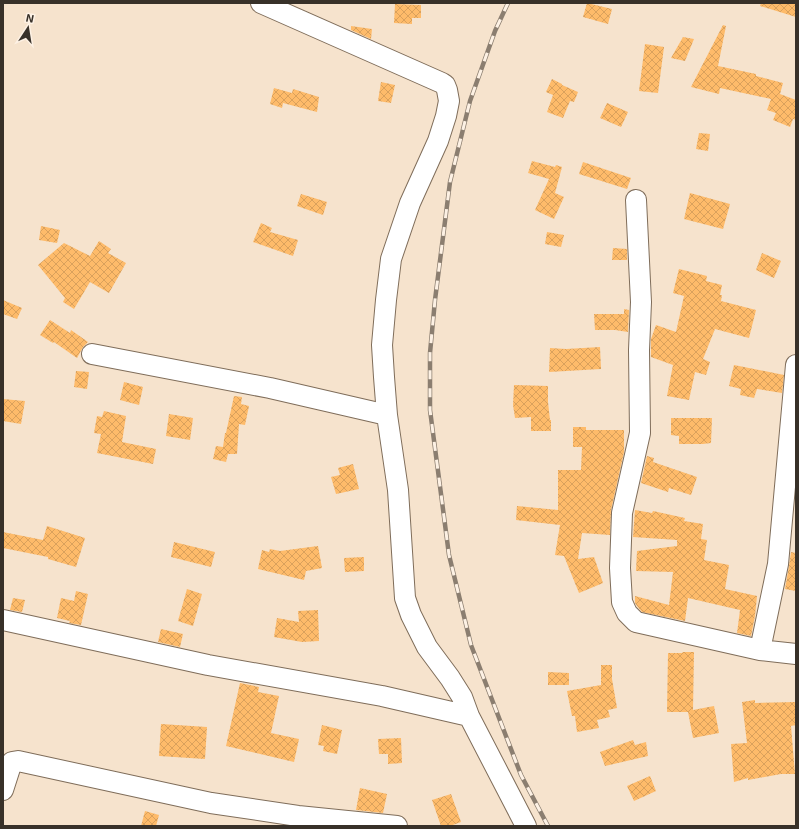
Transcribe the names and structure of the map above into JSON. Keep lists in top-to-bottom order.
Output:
{
  "north": "top"
}
